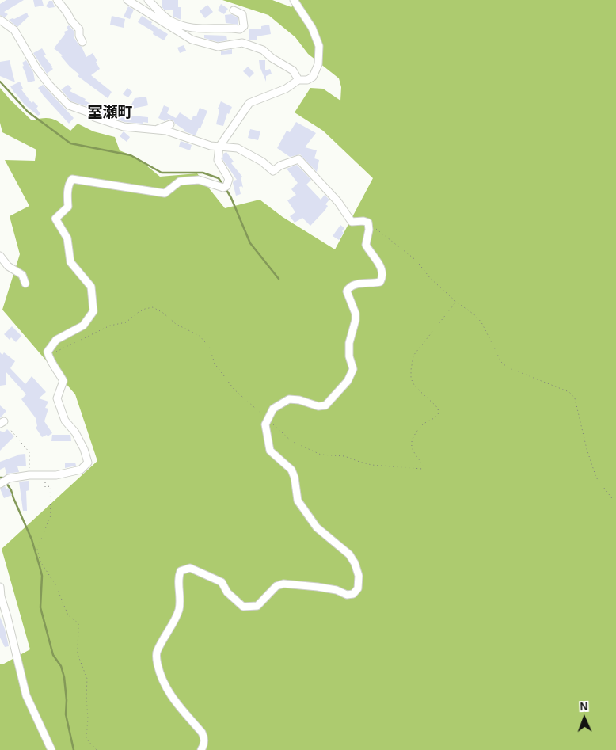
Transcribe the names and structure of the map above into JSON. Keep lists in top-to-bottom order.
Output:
{
  "districts": ["室瀬町"],
  "north": "top"
}
